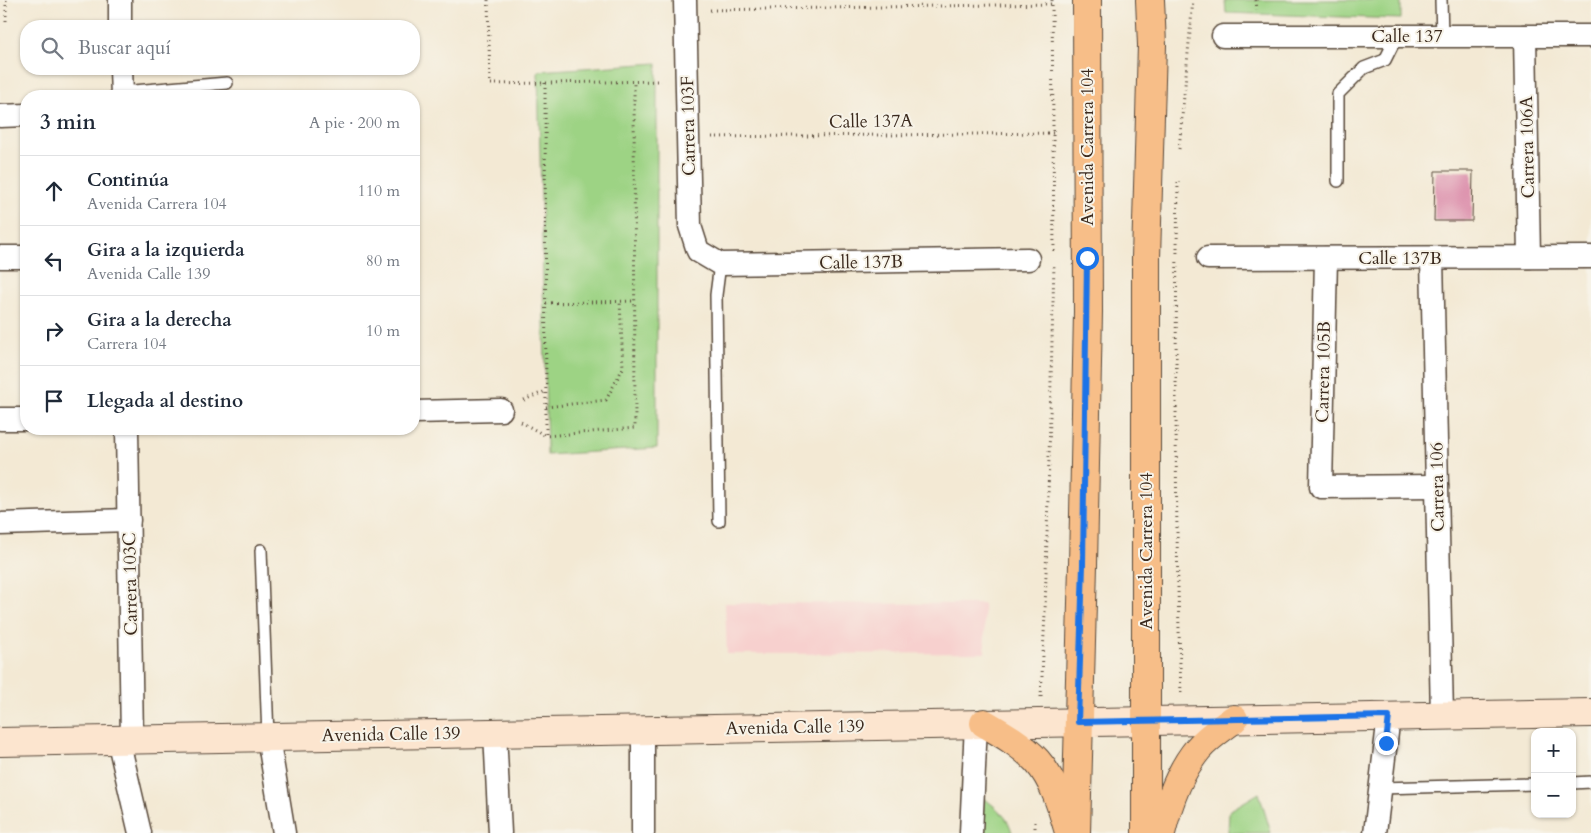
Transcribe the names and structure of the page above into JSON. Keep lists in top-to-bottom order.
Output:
{
  "streets": {
    "main road": ["Avenida Carrera 104", "Avenida Calle 139"],
    "street": [
      "Calle 137",
      "Carrera 103F",
      "Carrera 106A",
      "Calle 137B",
      "Carrera 105B",
      "Carrera 106",
      "Carrera 103C"
    ],
    "path": ["Calle 137A"]
  },
  "crossings": [
    ["Calle 137", "Carrera 106A"],
    ["Calle 137A", "Carrera 103F"],
    ["Carrera 103F", "Calle 137B"],
    ["Avenida Carrera 104", "Avenida Calle 139"],
    ["Carrera 106A", "Calle 137B"],
    ["Calle 137B", "Carrera 105B"],
    ["Calle 137B", "Carrera 106"],
    ["Carrera 105B", "Carrera 106"],
    ["Carrera 106", "Avenida Calle 139"],
    ["Carrera 103C", "Avenida Calle 139"]
  ],
  "page": {
    "search": "Buscar aquí",
    "heading": ["3 min", "A pie · 200 m"],
    "list": [
      ["Continúa", "Avenida Carrera 104", "110 m"],
      ["Gira a la izquierda", "Avenida Calle 139", "80 m"],
      ["Gira a la derecha", "Carrera 104", "10 m"],
      "Llegada al destino"
    ],
    "map_buttons": ["+", "−"]
  }
}
